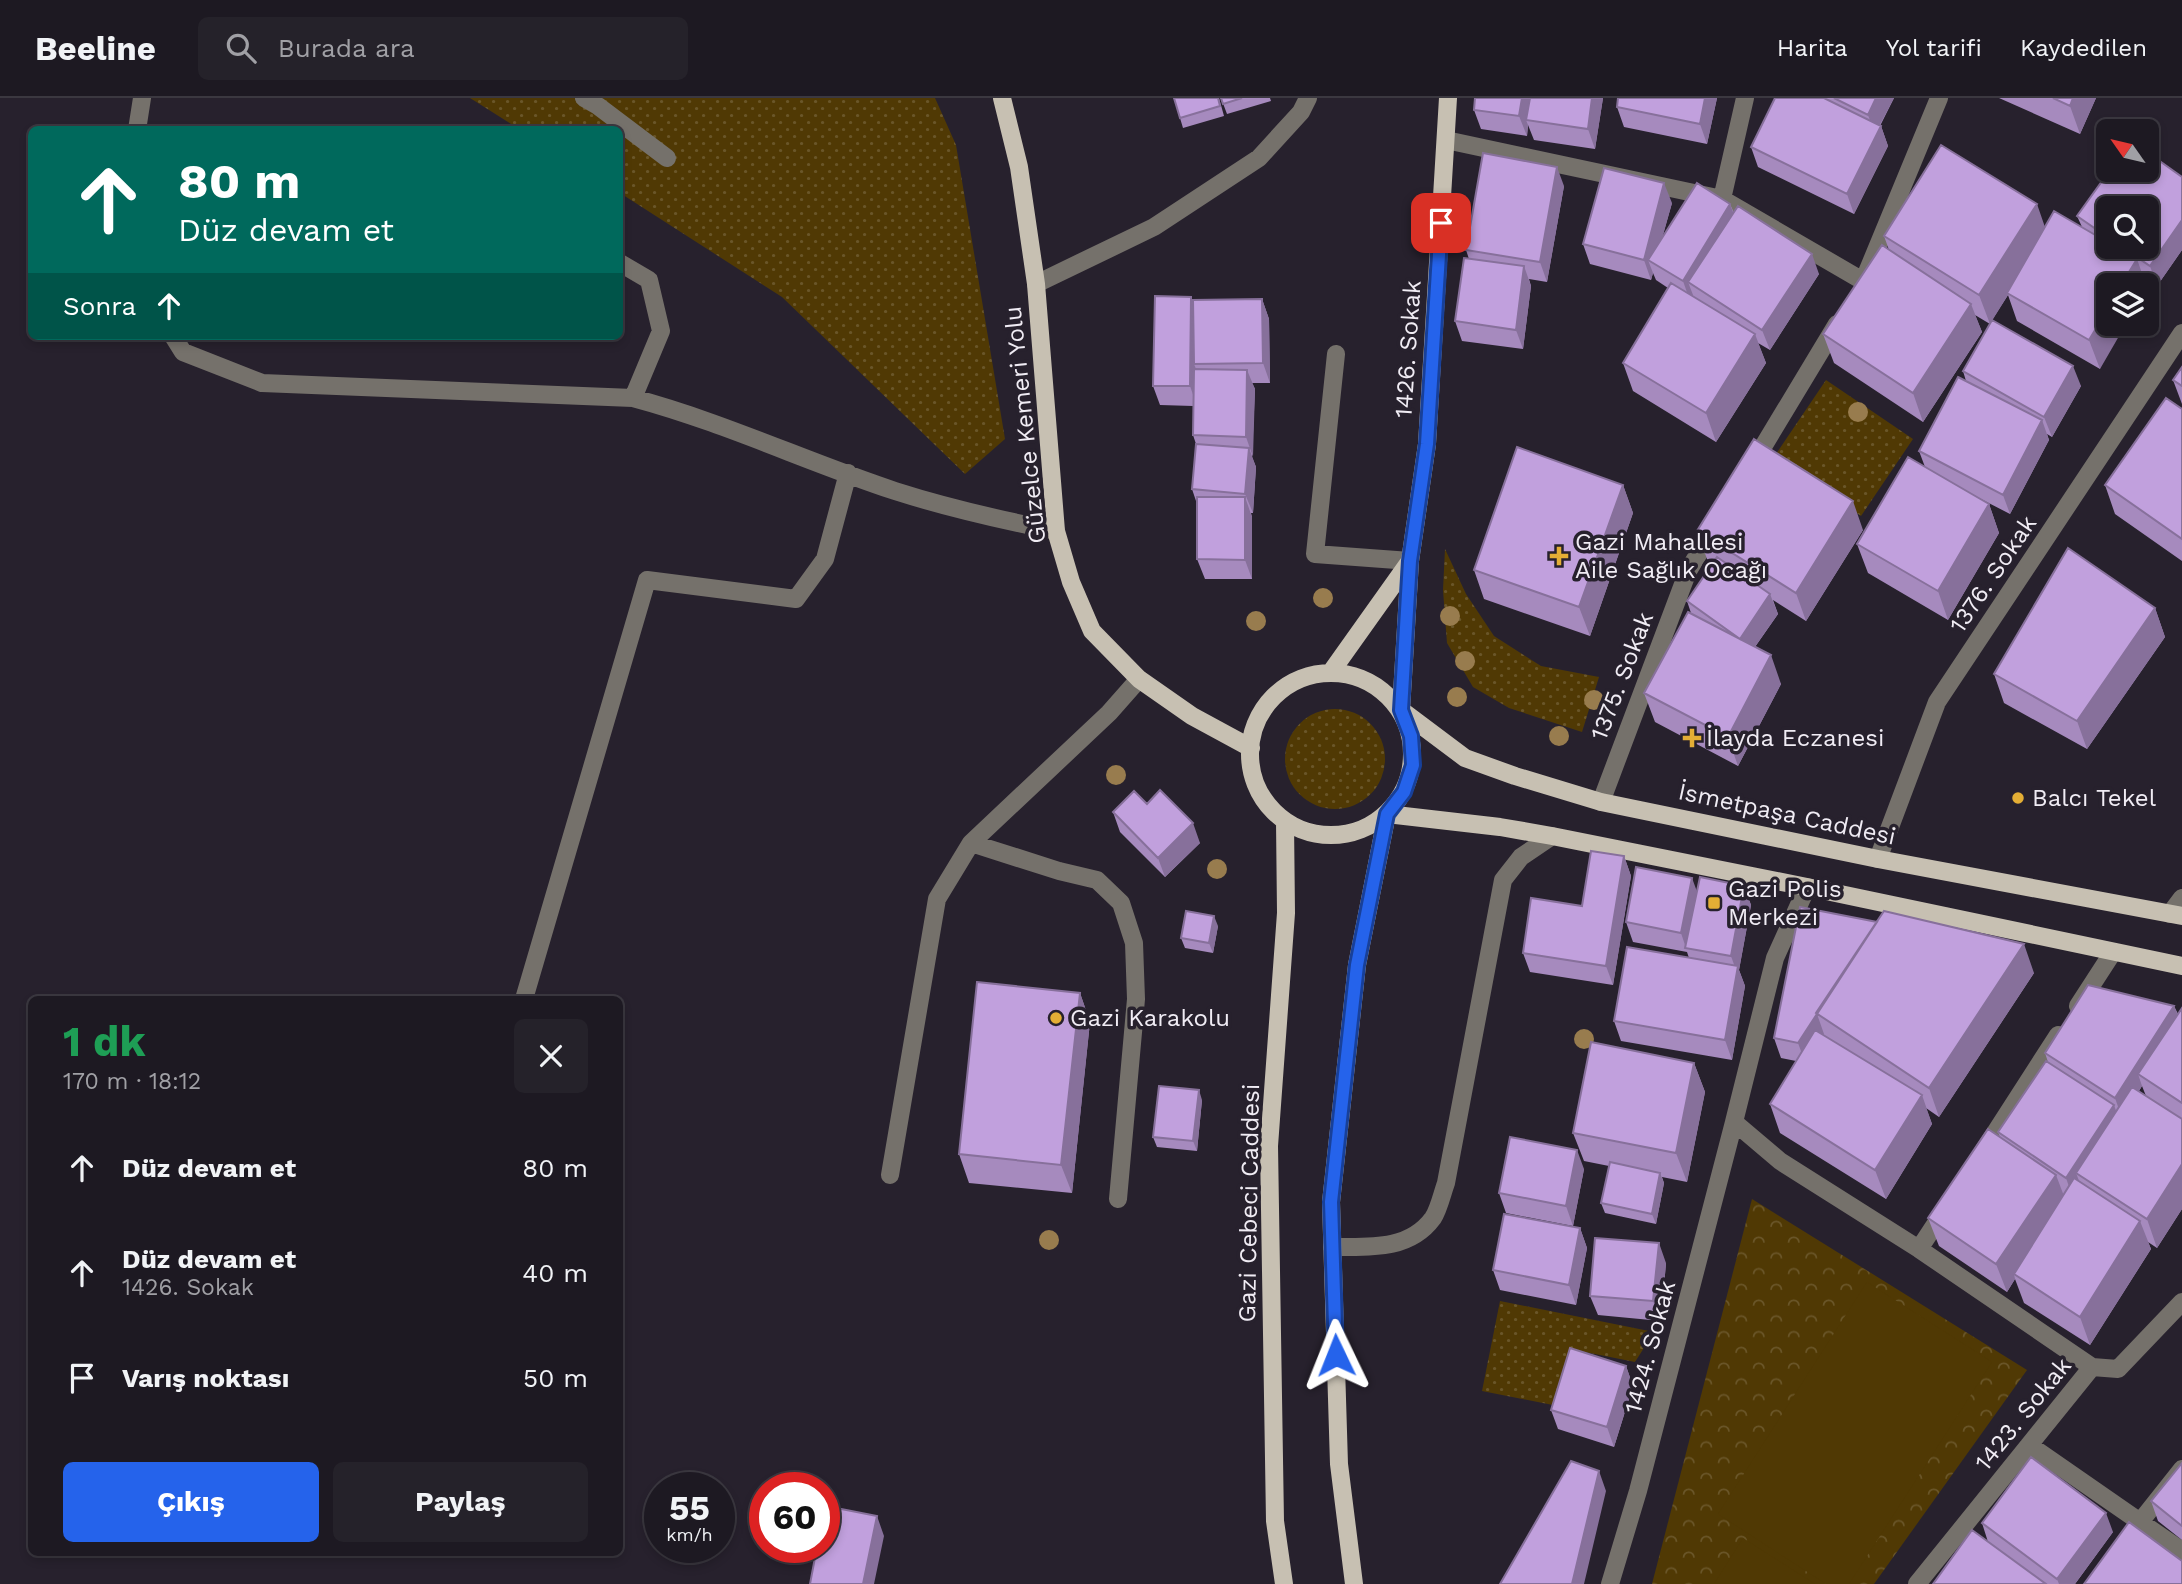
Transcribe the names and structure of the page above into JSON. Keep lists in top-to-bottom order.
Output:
{
  "streets": {
    "main road": [
      "1426. Sokak",
      "Güzelce Kemeri Yolu",
      "İsmetpaşa Caddesi",
      "Gazi Cebeci Caddesi"
    ],
    "street": [
      "1376. Sokak",
      "1375. Sokak",
      "1424. Sokak",
      "1423. Sokak"
    ]
  },
  "crossings": [
    ["1426. Sokak", "Güzelce Kemeri Yolu"],
    ["1426. Sokak", "İsmetpaşa Caddesi"],
    ["1426. Sokak", "Gazi Cebeci Caddesi"],
    ["Güzelce Kemeri Yolu", "İsmetpaşa Caddesi"],
    ["Güzelce Kemeri Yolu", "Gazi Cebeci Caddesi"],
    ["1376. Sokak", "İsmetpaşa Caddesi"],
    ["1375. Sokak", "İsmetpaşa Caddesi"],
    ["İsmetpaşa Caddesi", "Gazi Cebeci Caddesi"]
  ],
  "places": {
    "health": ["Gazi Mahallesi Aile Sağlık Ocağı", "İlayda Eczanesi"],
    "other": ["Balcı Tekel", "Gazi Karakolu"],
    "transit": ["Gazi Polis Merkezi"]
  },
  "north": "top left",
  "page": {
    "header": "Beeline",
    "search": "Burada ara",
    "nav": ["Harita", "Yol tarifi", "Kaydedilen"],
    "turn": ["80 m", "Düz devam et"],
    "then": "Sonra",
    "heading": ["1 dk", "170 m · 18:12"],
    "list": [
      {
        "name": "Düz devam et",
        "value": "80 m"
      },
      {
        "name": "Düz devam et",
        "note": "1426. Sokak",
        "value": "40 m"
      },
      {
        "name": "Varış noktası",
        "value": "50 m"
      }
    ],
    "buttons": ["Çıkış", "Paylaş"],
    "speed": "55 km/h",
    "limit": "60"
  }
}
